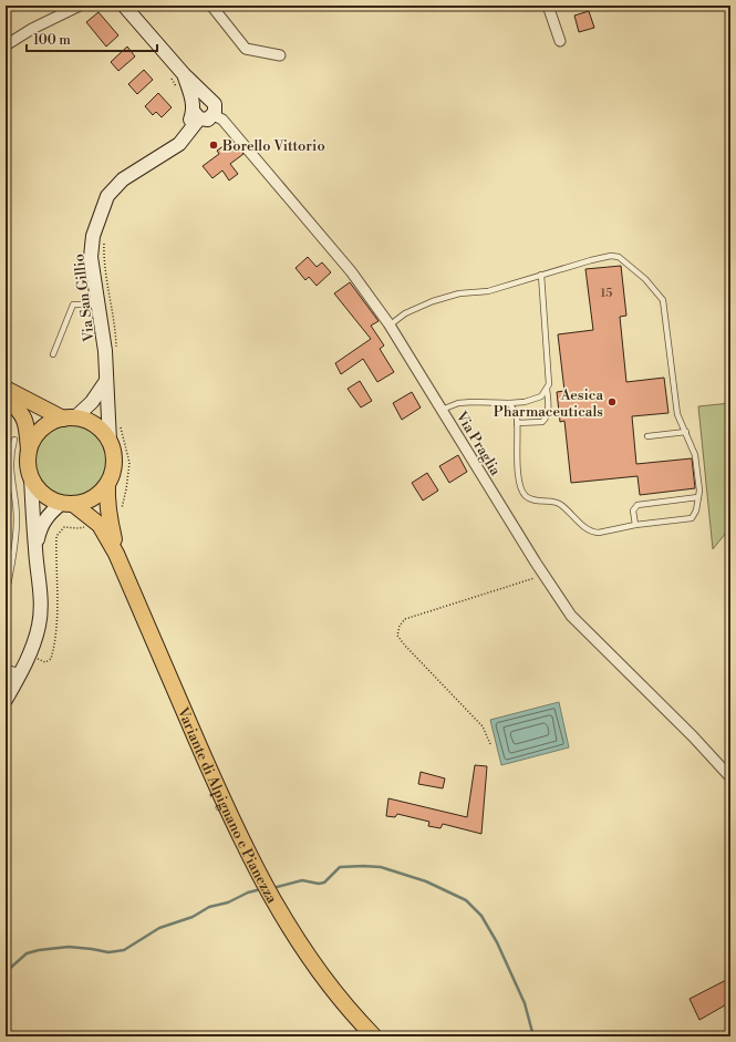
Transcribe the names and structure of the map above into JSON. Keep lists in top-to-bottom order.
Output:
{
  "streets": {
    "main road": ["Variante di Alpignano e Pianezza"],
    "street": ["Via San Gillio", "Via Praglia"]
  },
  "crossings": [
    ["Via San Gillio", "Via Praglia"],
    ["Via San Gillio", "Variante di Alpignano e Pianezza"]
  ],
  "places": ["Borello Vittorio", "Aesica Pharmaceuticals"],
  "house_numbers": ["15"],
  "scale_bar": "100 m"
}
